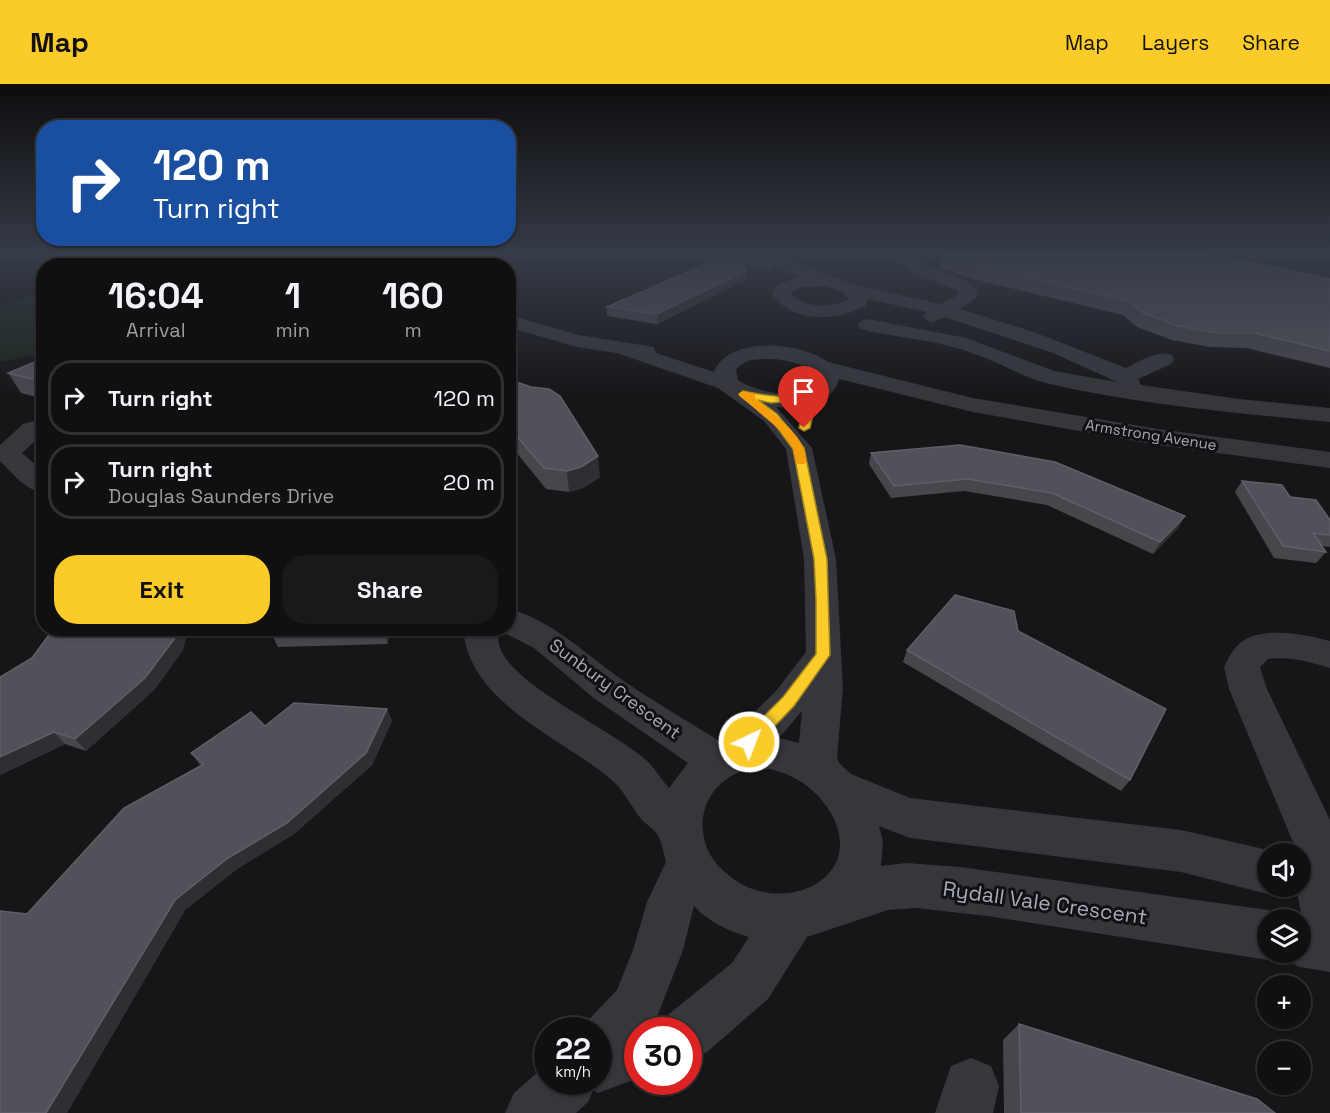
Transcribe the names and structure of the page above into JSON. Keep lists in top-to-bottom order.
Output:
{
  "streets": {
    "street": ["Armstrong Avenue", "Sunbury Crescent", "Rydall Vale Crescent"]
  },
  "crossings": [
    ["Sunbury Crescent", "Rydall Vale Crescent"]
  ],
  "page": {
    "header": "Map",
    "nav": ["Map", "Layers", "Share"],
    "turn": ["120 m", "Turn right"],
    "eta": [
      "16:04",
      "Arrival",
      "1",
      "min",
      "160",
      "m"
    ],
    "list": [
      {
        "name": "Turn right",
        "value": "120 m"
      },
      {
        "name": "Turn right",
        "note": "Douglas Saunders Drive",
        "value": "20 m"
      }
    ],
    "buttons": ["Exit", "Share"],
    "map_buttons": ["+", "−"],
    "speed": "22 km/h",
    "limit": "30"
  }
}
